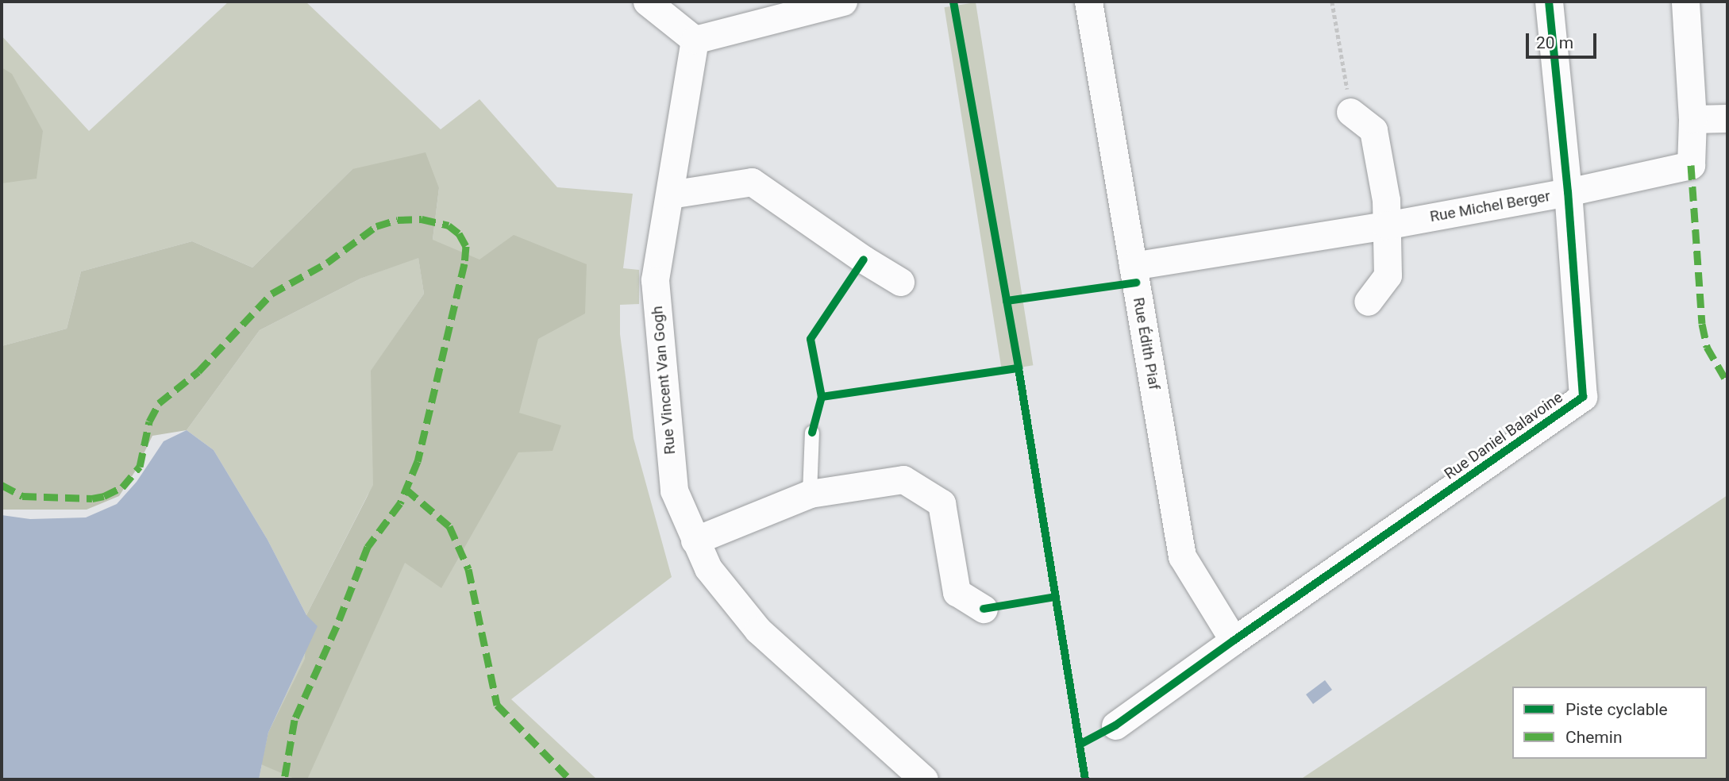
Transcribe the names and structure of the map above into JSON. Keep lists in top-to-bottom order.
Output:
{
  "streets": {
    "street": [
      "Rue Michel Berger",
      "Rue Édith Piaf",
      "Rue Vincent Van Gogh",
      "Rue Daniel Balavoine"
    ]
  },
  "crossings": [
    ["Rue Michel Berger", "Rue Édith Piaf"],
    ["Rue Michel Berger", "Rue Daniel Balavoine"],
    ["Rue Édith Piaf", "Rue Daniel Balavoine"]
  ],
  "legend": ["Piste cyclable", "Chemin"],
  "scale_bar": "20 m"
}
